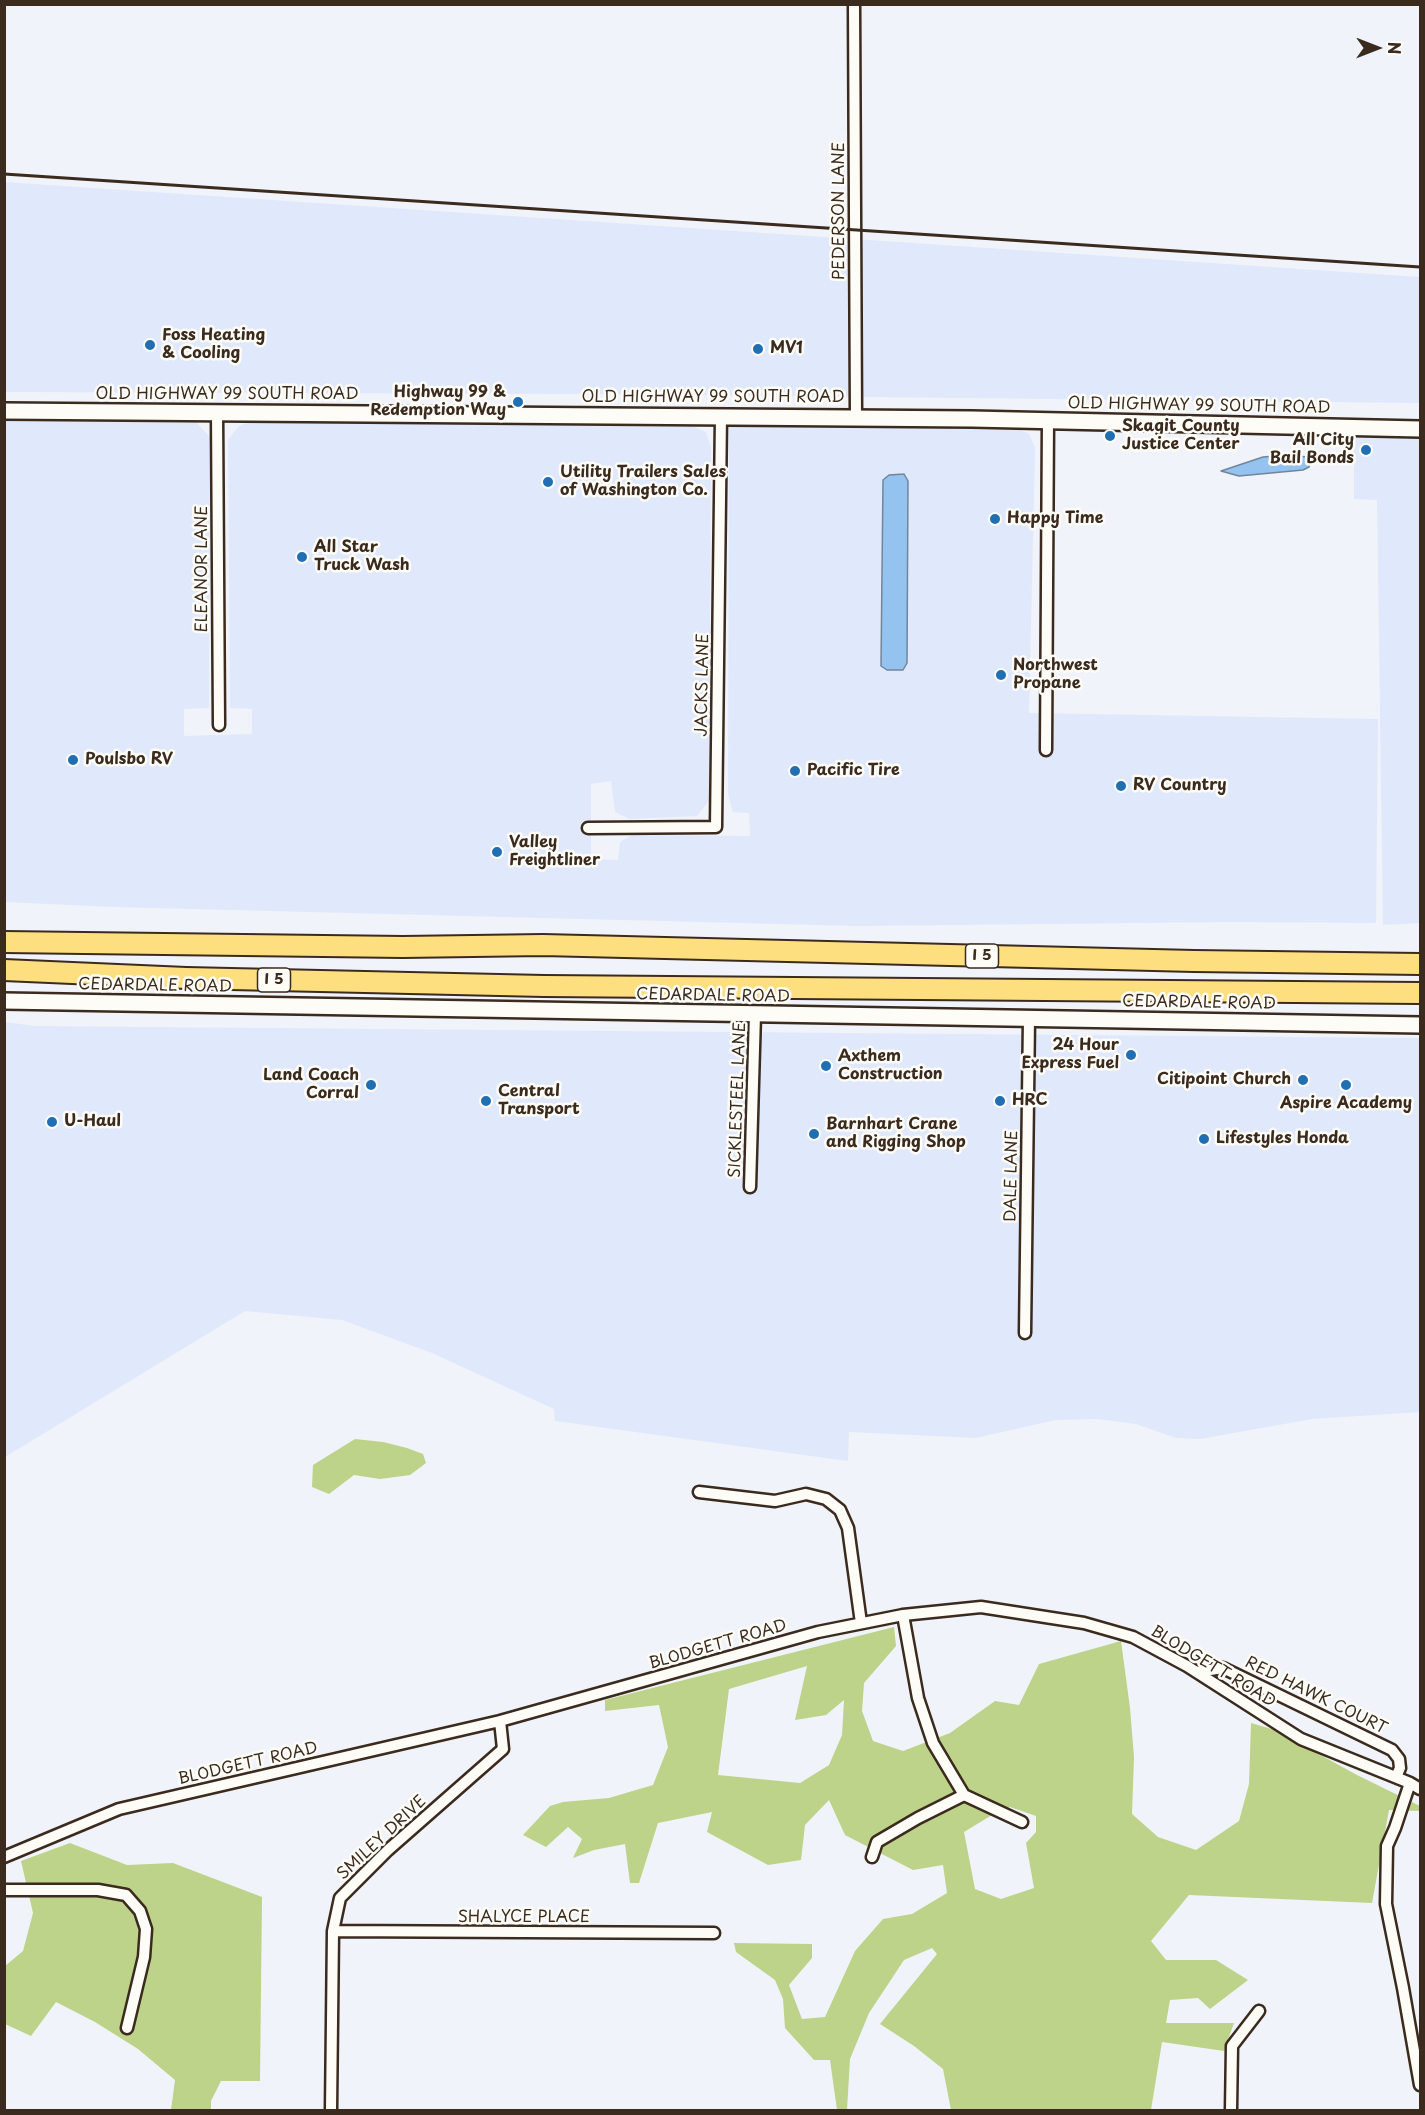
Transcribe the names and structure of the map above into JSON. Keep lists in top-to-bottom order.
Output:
{
  "streets": {
    "highway": ["I 5"],
    "street": [
      "PEDERSON LANE",
      "OLD HIGHWAY 99 SOUTH ROAD",
      "ELEANOR LANE",
      "JACKS LANE",
      "CEDARDALE ROAD",
      "SICKLESTEEL LANE",
      "DALE LANE",
      "BLODGETT ROAD",
      "RED HAWK COURT",
      "SMILEY DRIVE",
      "SHALYCE PLACE"
    ]
  },
  "crossings": [
    ["PEDERSON LANE", "OLD HIGHWAY 99 SOUTH ROAD"],
    ["OLD HIGHWAY 99 SOUTH ROAD", "ELEANOR LANE"],
    ["OLD HIGHWAY 99 SOUTH ROAD", "JACKS LANE"],
    ["CEDARDALE ROAD", "SICKLESTEEL LANE"],
    ["CEDARDALE ROAD", "DALE LANE"],
    ["BLODGETT ROAD", "RED HAWK COURT"],
    ["BLODGETT ROAD", "SMILEY DRIVE"],
    ["SMILEY DRIVE", "SHALYCE PLACE"]
  ],
  "places": [
    "Foss Heating & Cooling",
    "MV1",
    "Highway 99 & Redemption Way",
    "Skagit County Justice Center",
    "All City Bail Bonds",
    "Utility Trailers Sales of Washington Co.",
    "Happy Time",
    "All Star Truck Wash",
    "Northwest Propane",
    "Poulsbo RV",
    "Pacific Tire",
    "RV Country",
    "Valley Freightliner",
    "24 Hour Express Fuel",
    "Axthem Construction",
    "Citipoint Church",
    "Land Coach Corral",
    "Aspire Academy",
    "Central Transport",
    "HRC",
    "U-Haul",
    "Barnhart Crane and Rigging Shop",
    "Lifestyles Honda"
  ],
  "north": "right"
}
